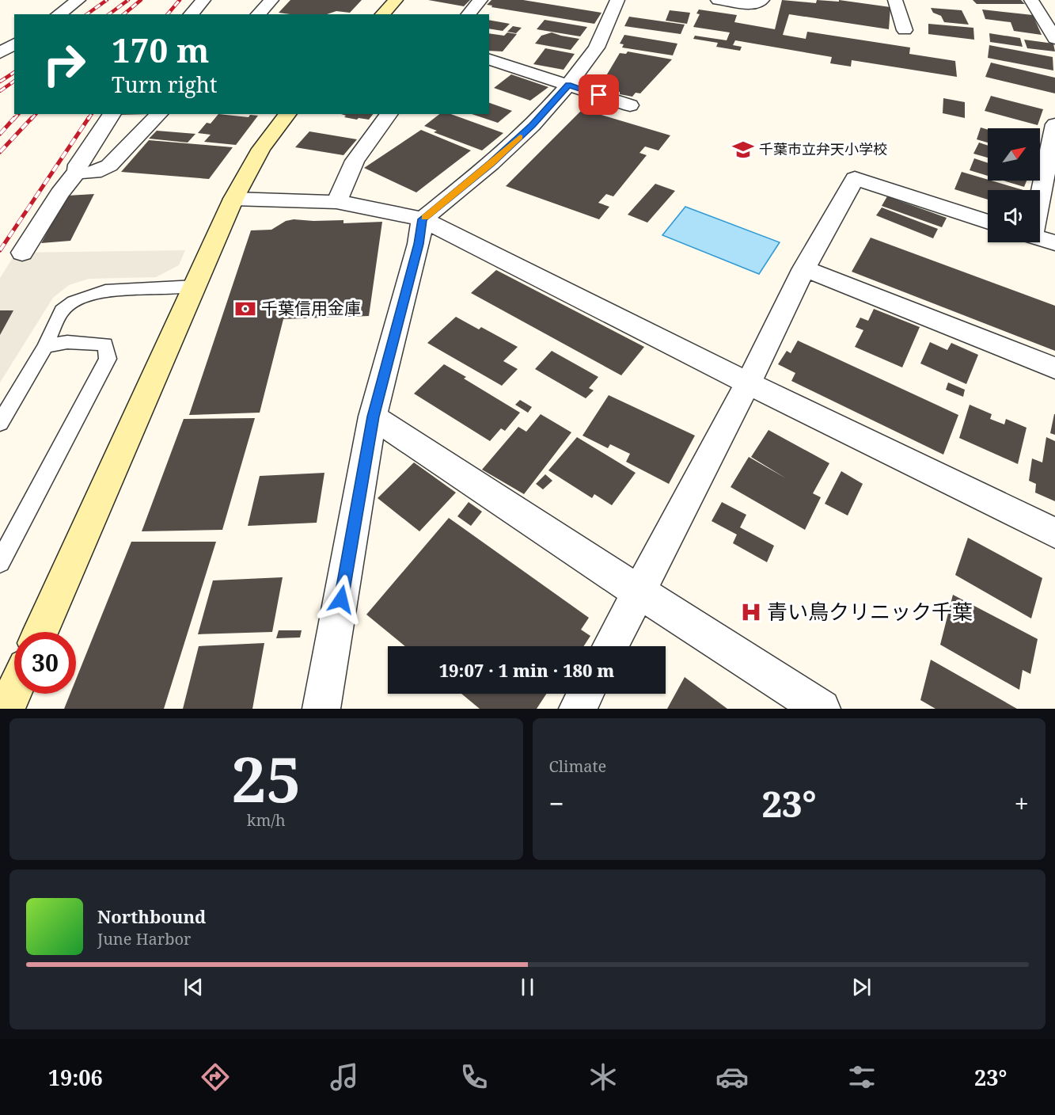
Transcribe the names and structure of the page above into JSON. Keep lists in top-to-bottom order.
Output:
{
  "places": {
    "school or university": ["千葉市立弁天小学校"],
    "bank": ["千葉信用金庫"],
    "hospital": ["青い鳥クリニック千葉"]
  },
  "north": "top right",
  "page": {
    "turn": ["170 m", "Turn right"],
    "limit": "30",
    "trip": "19:07 · 1 min · 180 m",
    "tile": [
      ["25", "km/h"],
      "Climate"
    ],
    "heat": ["−", "23°", "+"],
    "song": ["Northbound", "June Harbor"],
    "tabs": ["19:06", "23°"]
  }
}
